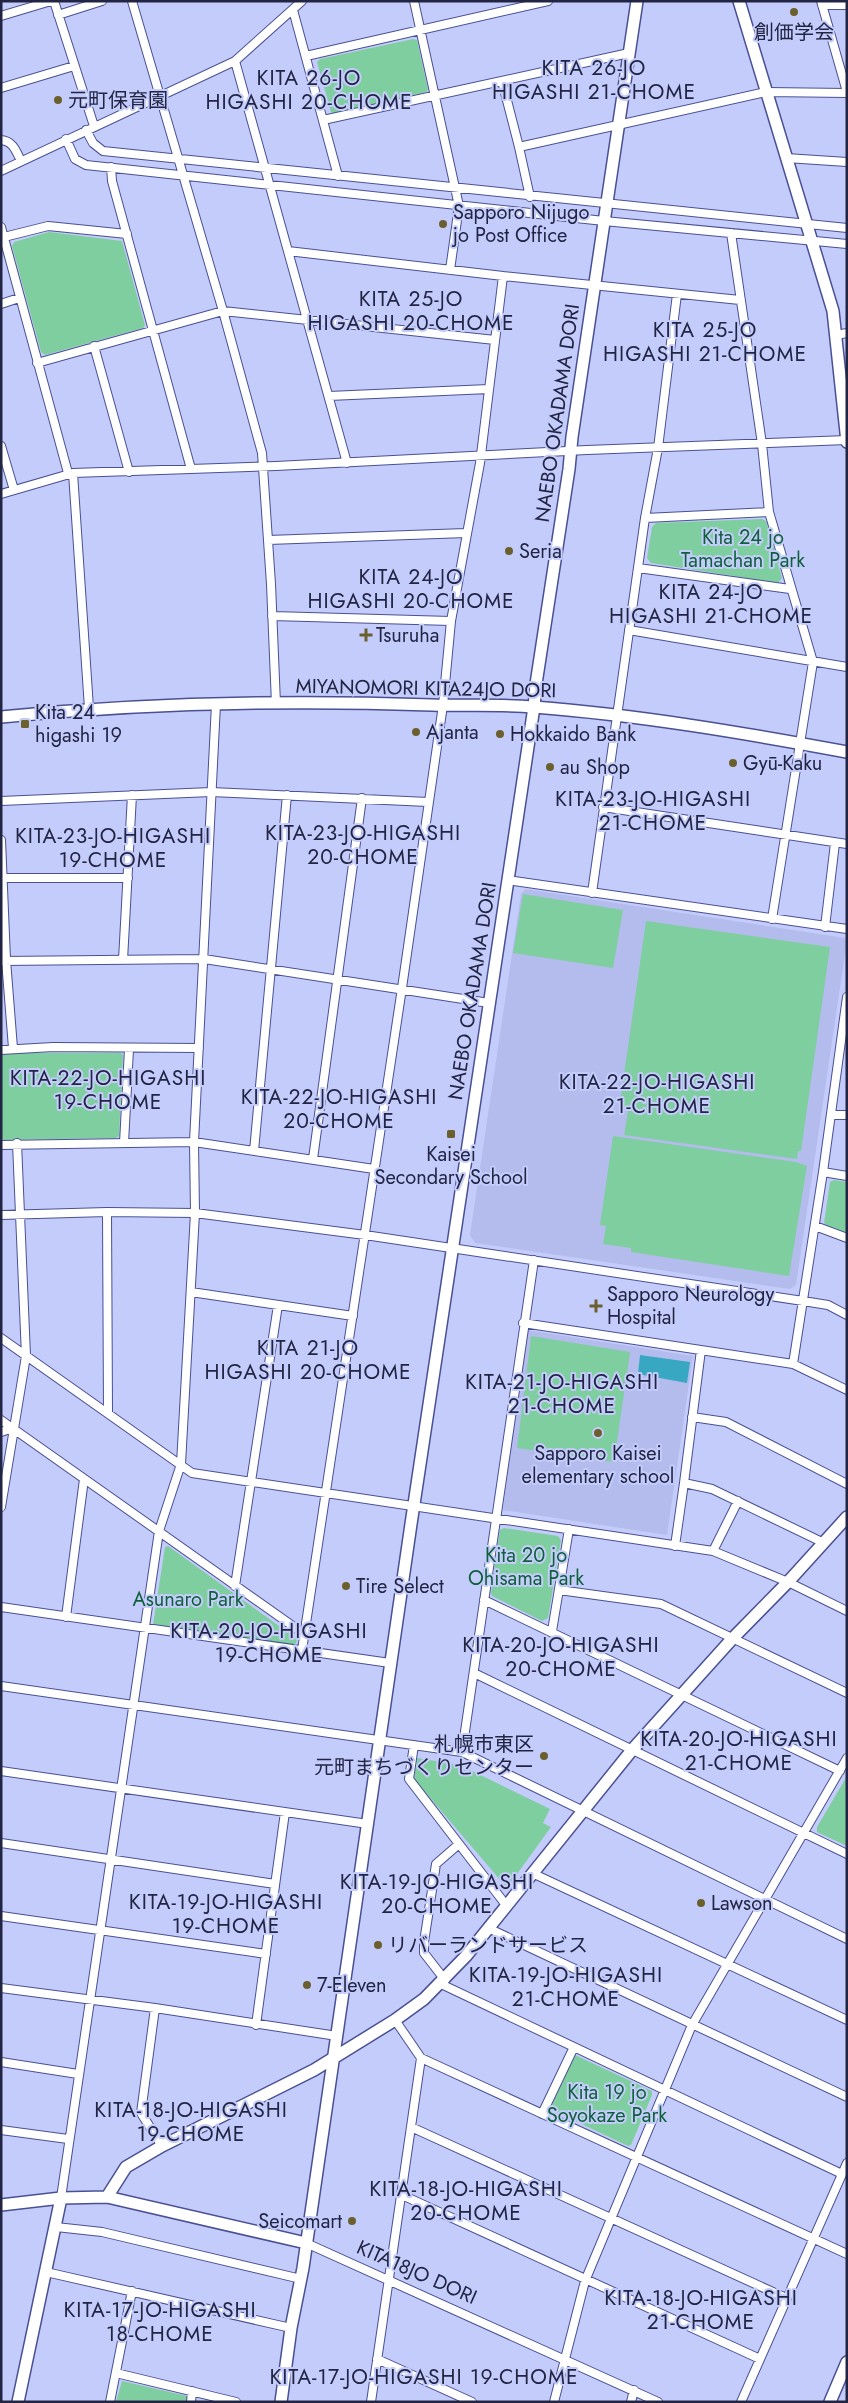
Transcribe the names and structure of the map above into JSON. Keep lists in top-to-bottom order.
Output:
{
  "streets": {
    "street": ["NAEBO OKADAMA DORI", "MIYANOMORI KITA24JO DORI", "KITA18JO DORI"]
  },
  "crossings": [
    ["NAEBO OKADAMA DORI", "MIYANOMORI KITA24JO DORI"],
    ["NAEBO OKADAMA DORI", "KITA18JO DORI"]
  ],
  "districts": [
    "KITA 26-JO HIGASHI 21-CHOME",
    "KITA 26-JO HIGASHI 20-CHOME",
    "KITA 25-JO HIGASHI 20-CHOME",
    "KITA 25-JO HIGASHI 21-CHOME",
    "KITA 24-JO HIGASHI 20-CHOME",
    "KITA 24-JO HIGASHI 21-CHOME",
    "KITA-23-JO-HIGASHI 21-CHOME",
    "KITA-23-JO-HIGASHI 20-CHOME",
    "KITA-23-JO-HIGASHI 19-CHOME",
    "KITA-22-JO-HIGASHI 19-CHOME",
    "KITA-22-JO-HIGASHI 21-CHOME",
    "KITA-22-JO-HIGASHI 20-CHOME",
    "KITA 21-JO HIGASHI 20-CHOME",
    "KITA-21-JO-HIGASHI 21-CHOME",
    "KITA-20-JO-HIGASHI 19-CHOME",
    "KITA-20-JO-HIGASHI 20-CHOME",
    "KITA-20-JO-HIGASHI 21-CHOME",
    "KITA-19-JO-HIGASHI 20-CHOME",
    "KITA-19-JO-HIGASHI 19-CHOME",
    "KITA-19-JO-HIGASHI 21-CHOME",
    "KITA-18-JO-HIGASHI 19-CHOME",
    "KITA-18-JO-HIGASHI 20-CHOME",
    "KITA-18-JO-HIGASHI 21-CHOME",
    "KITA-17-JO-HIGASHI 18-CHOME",
    "KITA-17-JO-HIGASHI 19-CHOME"
  ],
  "parks": [
    "Kita 24 jo Tamachan Park",
    "Kita 20 jo Ohisama Park",
    "Asunaro Park",
    "Kita 19 jo Soyokaze Park"
  ],
  "places": {
    "other": [
      "創価学会",
      "元町保育園",
      "Sapporo Nijugo jo Post Office",
      "Seria",
      "Ajanta",
      "Hokkaido Bank",
      "Gyū-Kaku",
      "au Shop",
      "Sapporo Kaisei elementary school",
      "Tire Select",
      "札幌市東区 元町まちづくりセンター",
      "Lawson",
      "リバーランドサービス",
      "7-Eleven",
      "Seicomart"
    ],
    "health": ["Tsuruha", "Sapporo Neurology Hospital"],
    "transit": ["Kita 24 higashi 19", "Kaisei Secondary School"]
  }
}
